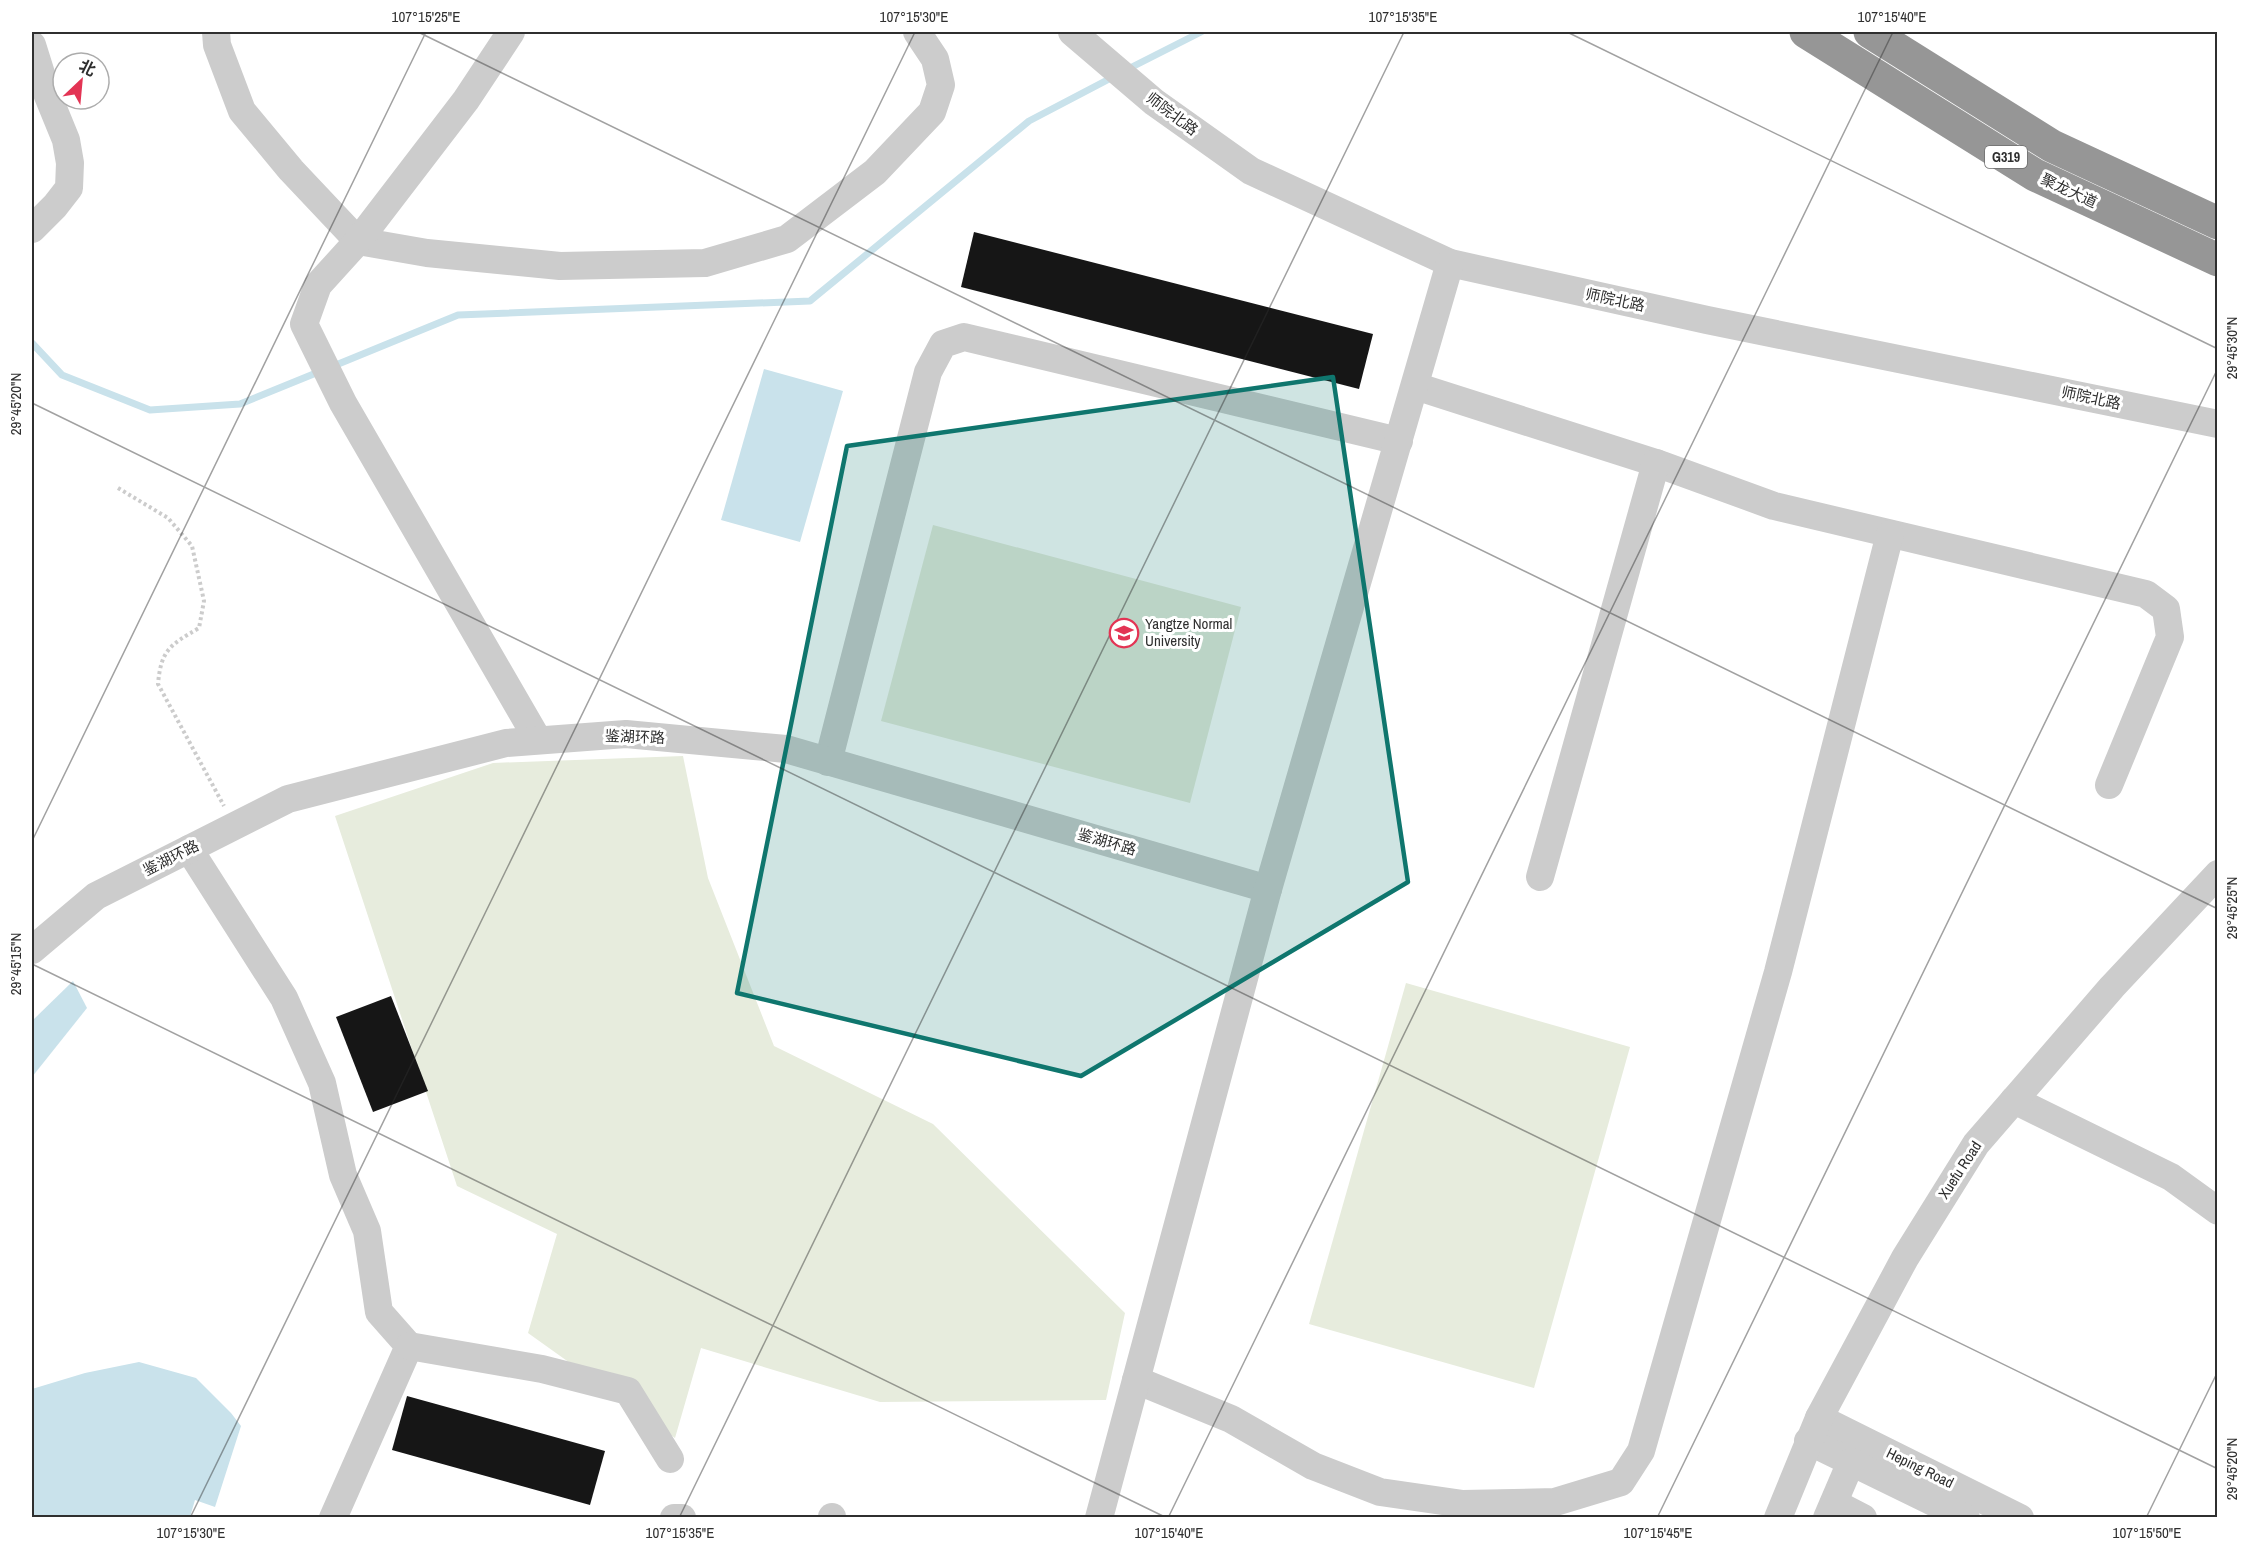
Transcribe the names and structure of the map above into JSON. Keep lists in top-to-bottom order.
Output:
{
  "streets": {
    "highway": ["G319", "聚龙大道"],
    "street": [
      "师院北路",
      "鉴湖环路",
      "Xuefu Road",
      "Heping Road"
    ]
  },
  "crossings": [
    ["Xuefu Road", "Heping Road"]
  ],
  "places": {
    "school or university": ["Yangtze Normal University"]
  },
  "north": "top right",
  "coordinates": [
    "107°15'25\"E",
    "107°15'30\"E",
    "107°15'35\"E",
    "107°15'40\"E",
    "29°45'30\"N",
    "29°45'20\"N",
    "29°45'25\"N",
    "29°45'15\"N",
    "107°15'45\"E",
    "107°15'50\"E"
  ]
}
